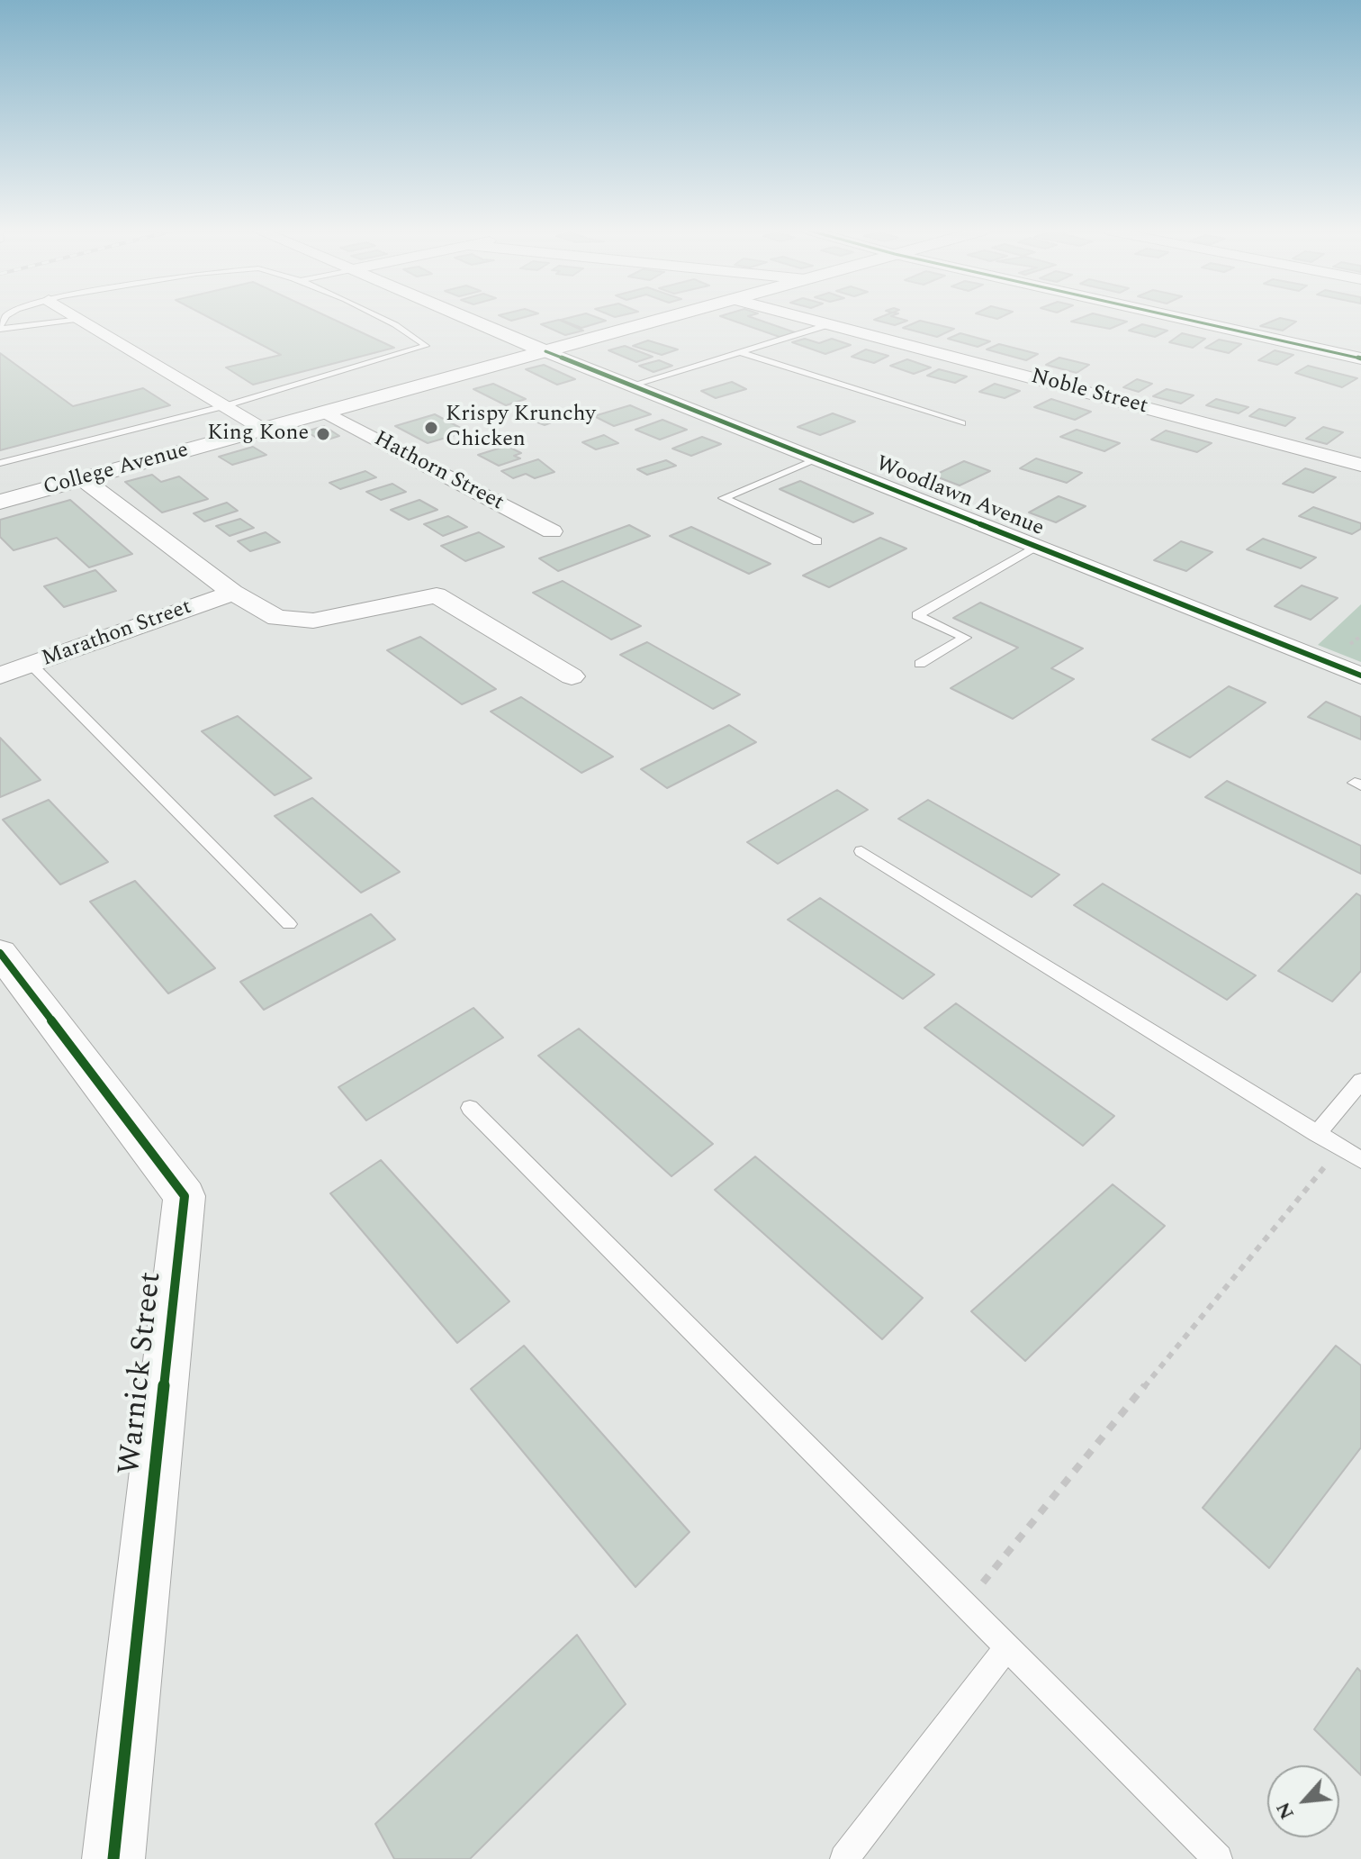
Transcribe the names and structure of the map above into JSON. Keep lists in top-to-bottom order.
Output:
{
  "streets": {
    "main road": ["College Avenue", "Woodlawn Avenue"],
    "street": [
      "Noble Street",
      "Hathorn Street",
      "Marathon Street",
      "Warnick Street"
    ]
  },
  "crossings": [
    ["College Avenue", "Hathorn Street"],
    ["College Avenue", "Woodlawn Avenue"]
  ],
  "places": ["Krispy Krunchy Chicken", "King Kone"],
  "north": "bottom left"
}
